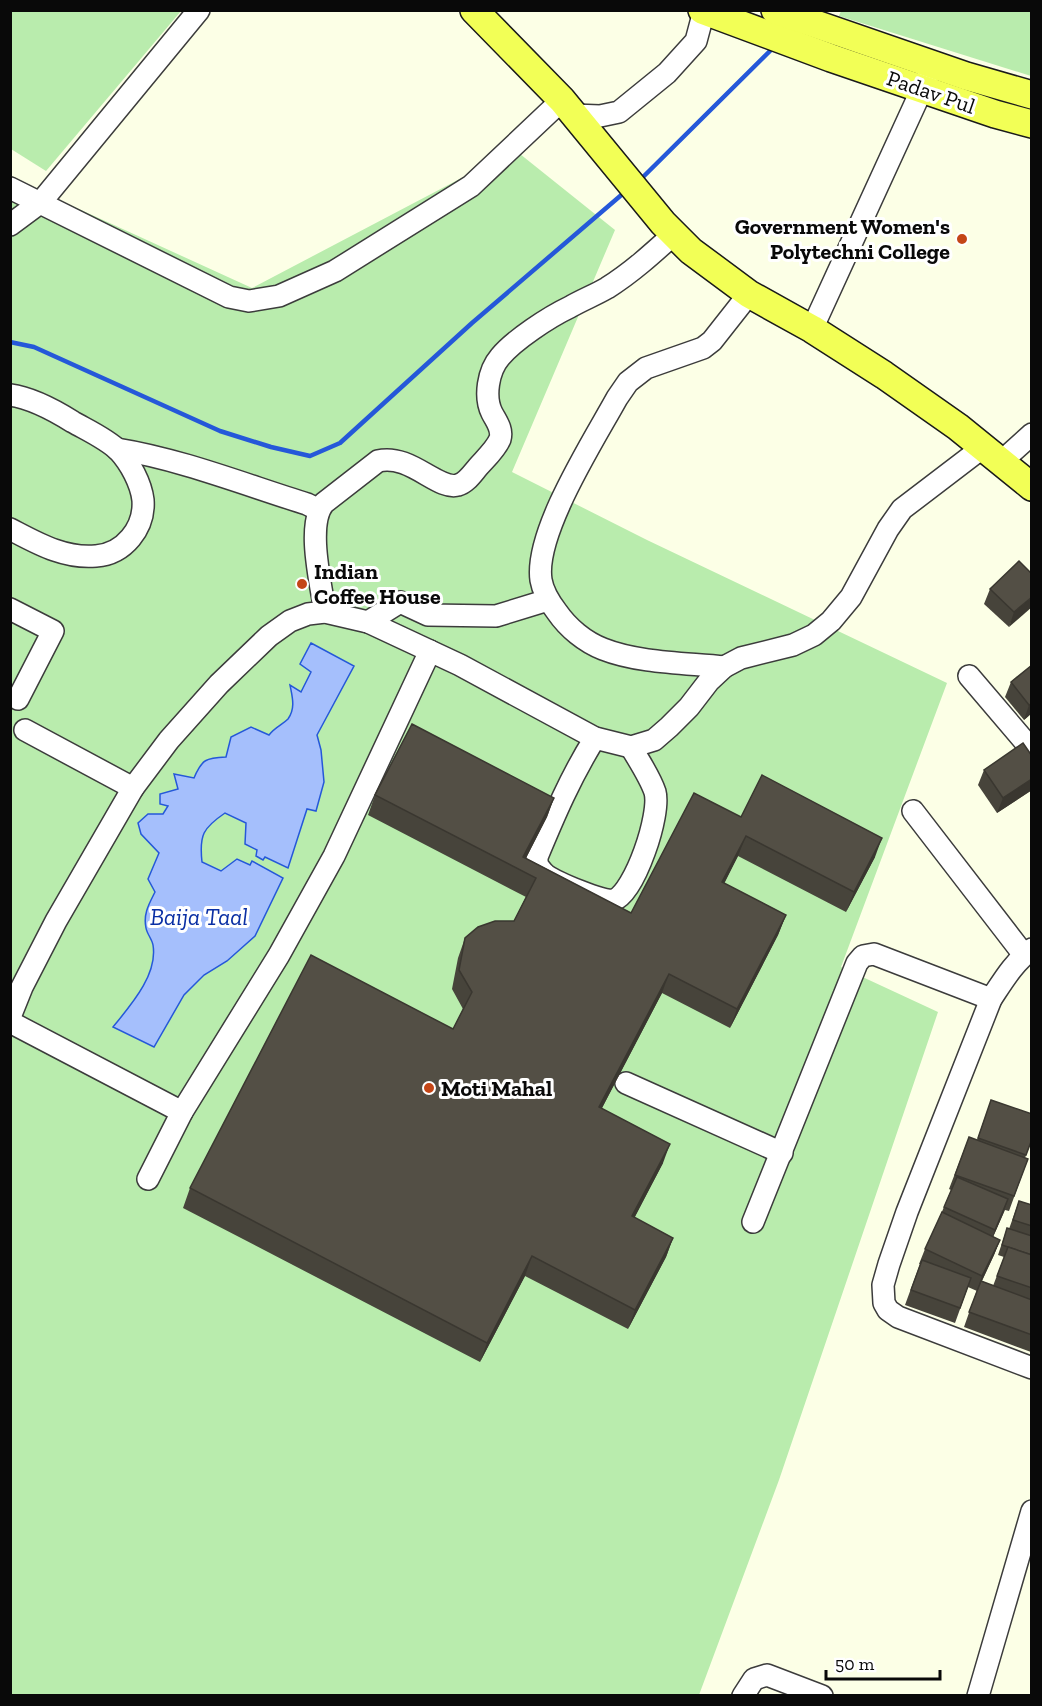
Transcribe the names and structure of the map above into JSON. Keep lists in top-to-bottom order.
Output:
{
  "streets": {
    "main road": ["Padav Pul"]
  },
  "water": ["Baija Taal"],
  "places": ["Government Women's Polytechni College", "Indian Coffee House", "Moti Mahal"],
  "scale_bar": "50 m"
}
